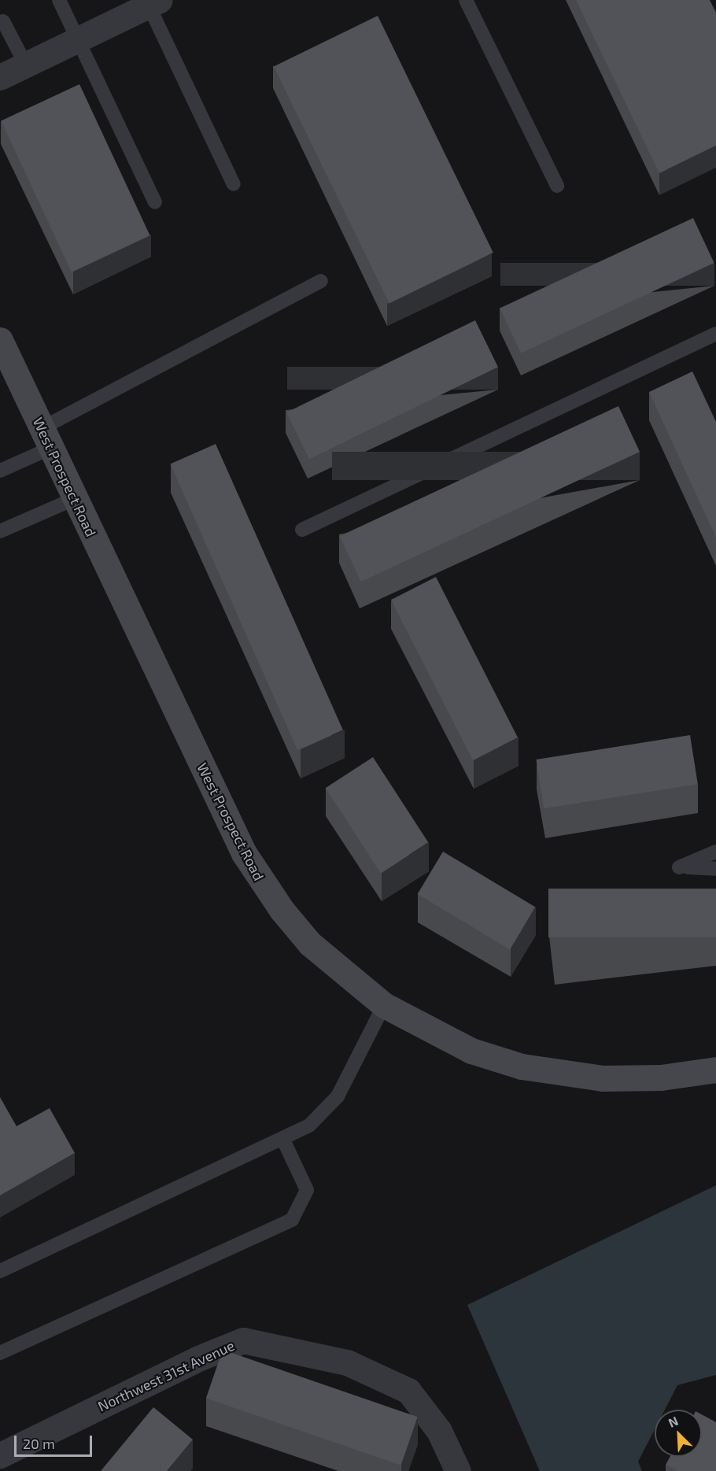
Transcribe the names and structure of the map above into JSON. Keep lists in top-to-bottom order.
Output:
{
  "streets": {
    "main road": ["West Prospect Road"],
    "street": ["Northwest 31st Avenue"]
  },
  "scale_bar": "20 m",
  "north": "top left"
}
